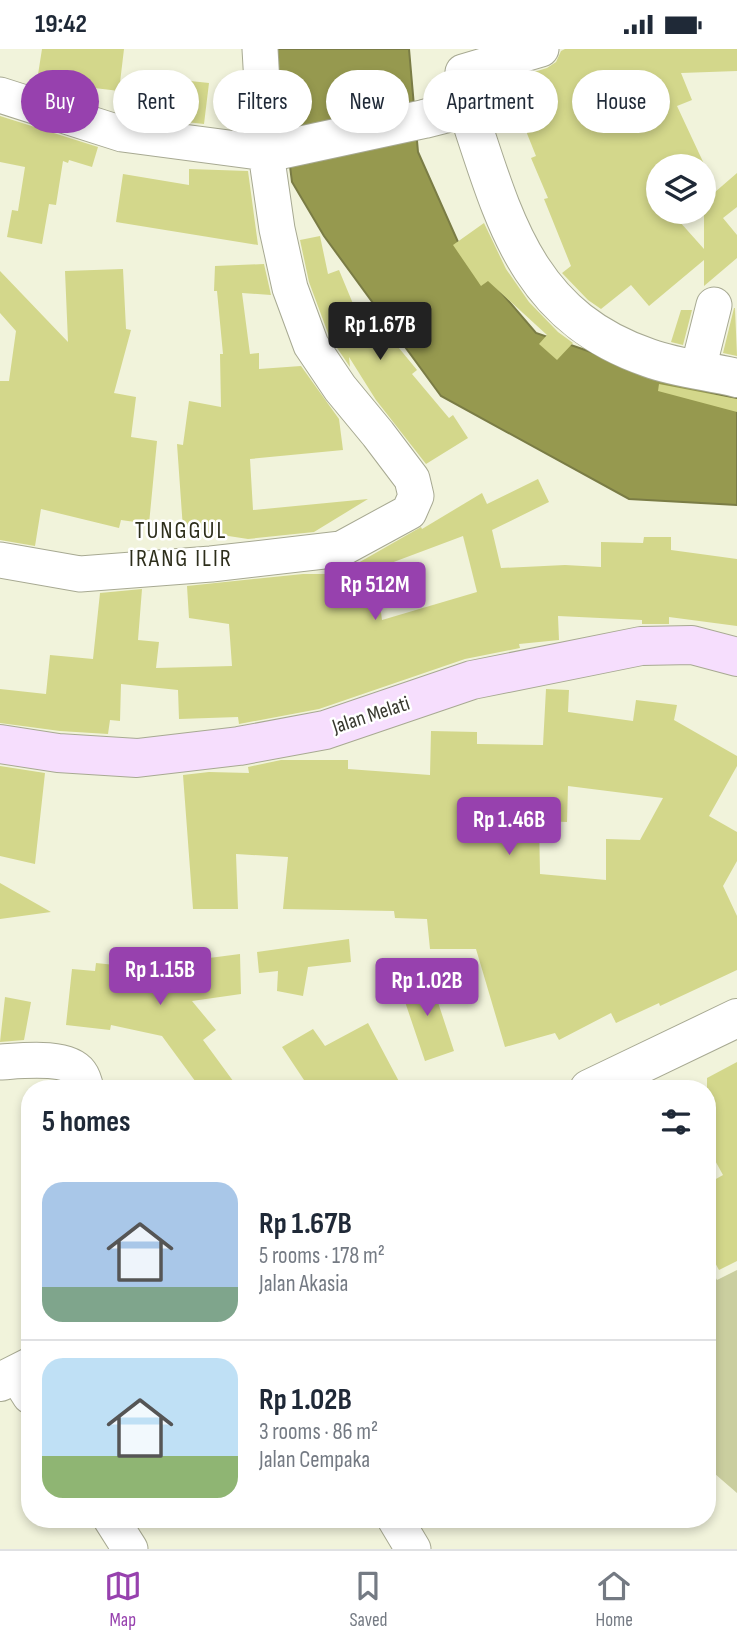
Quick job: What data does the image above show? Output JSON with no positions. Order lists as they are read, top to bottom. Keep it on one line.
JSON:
{"streets":{"main road":["Jalan Melati"]},"districts":["TUNGGUL IRANG ILIR"],"page":{"status":"19:42","chip":["Buy","Rent","Filters","New","Apartment","House"],"price":["Rp 1.67B","Rp 512M","Rp 1.46B","Rp 1.15B","Rp 1.02B"],"heading":"5 homes","list":[{"name":"Rp 1.67B","note":"5 rooms · 178 m² · Jalan Akasia"},{"name":"Rp 1.02B","note":"3 rooms · 86 m² · Jalan Cempaka"}],"tabs":["Map","Saved","Home"]}}
